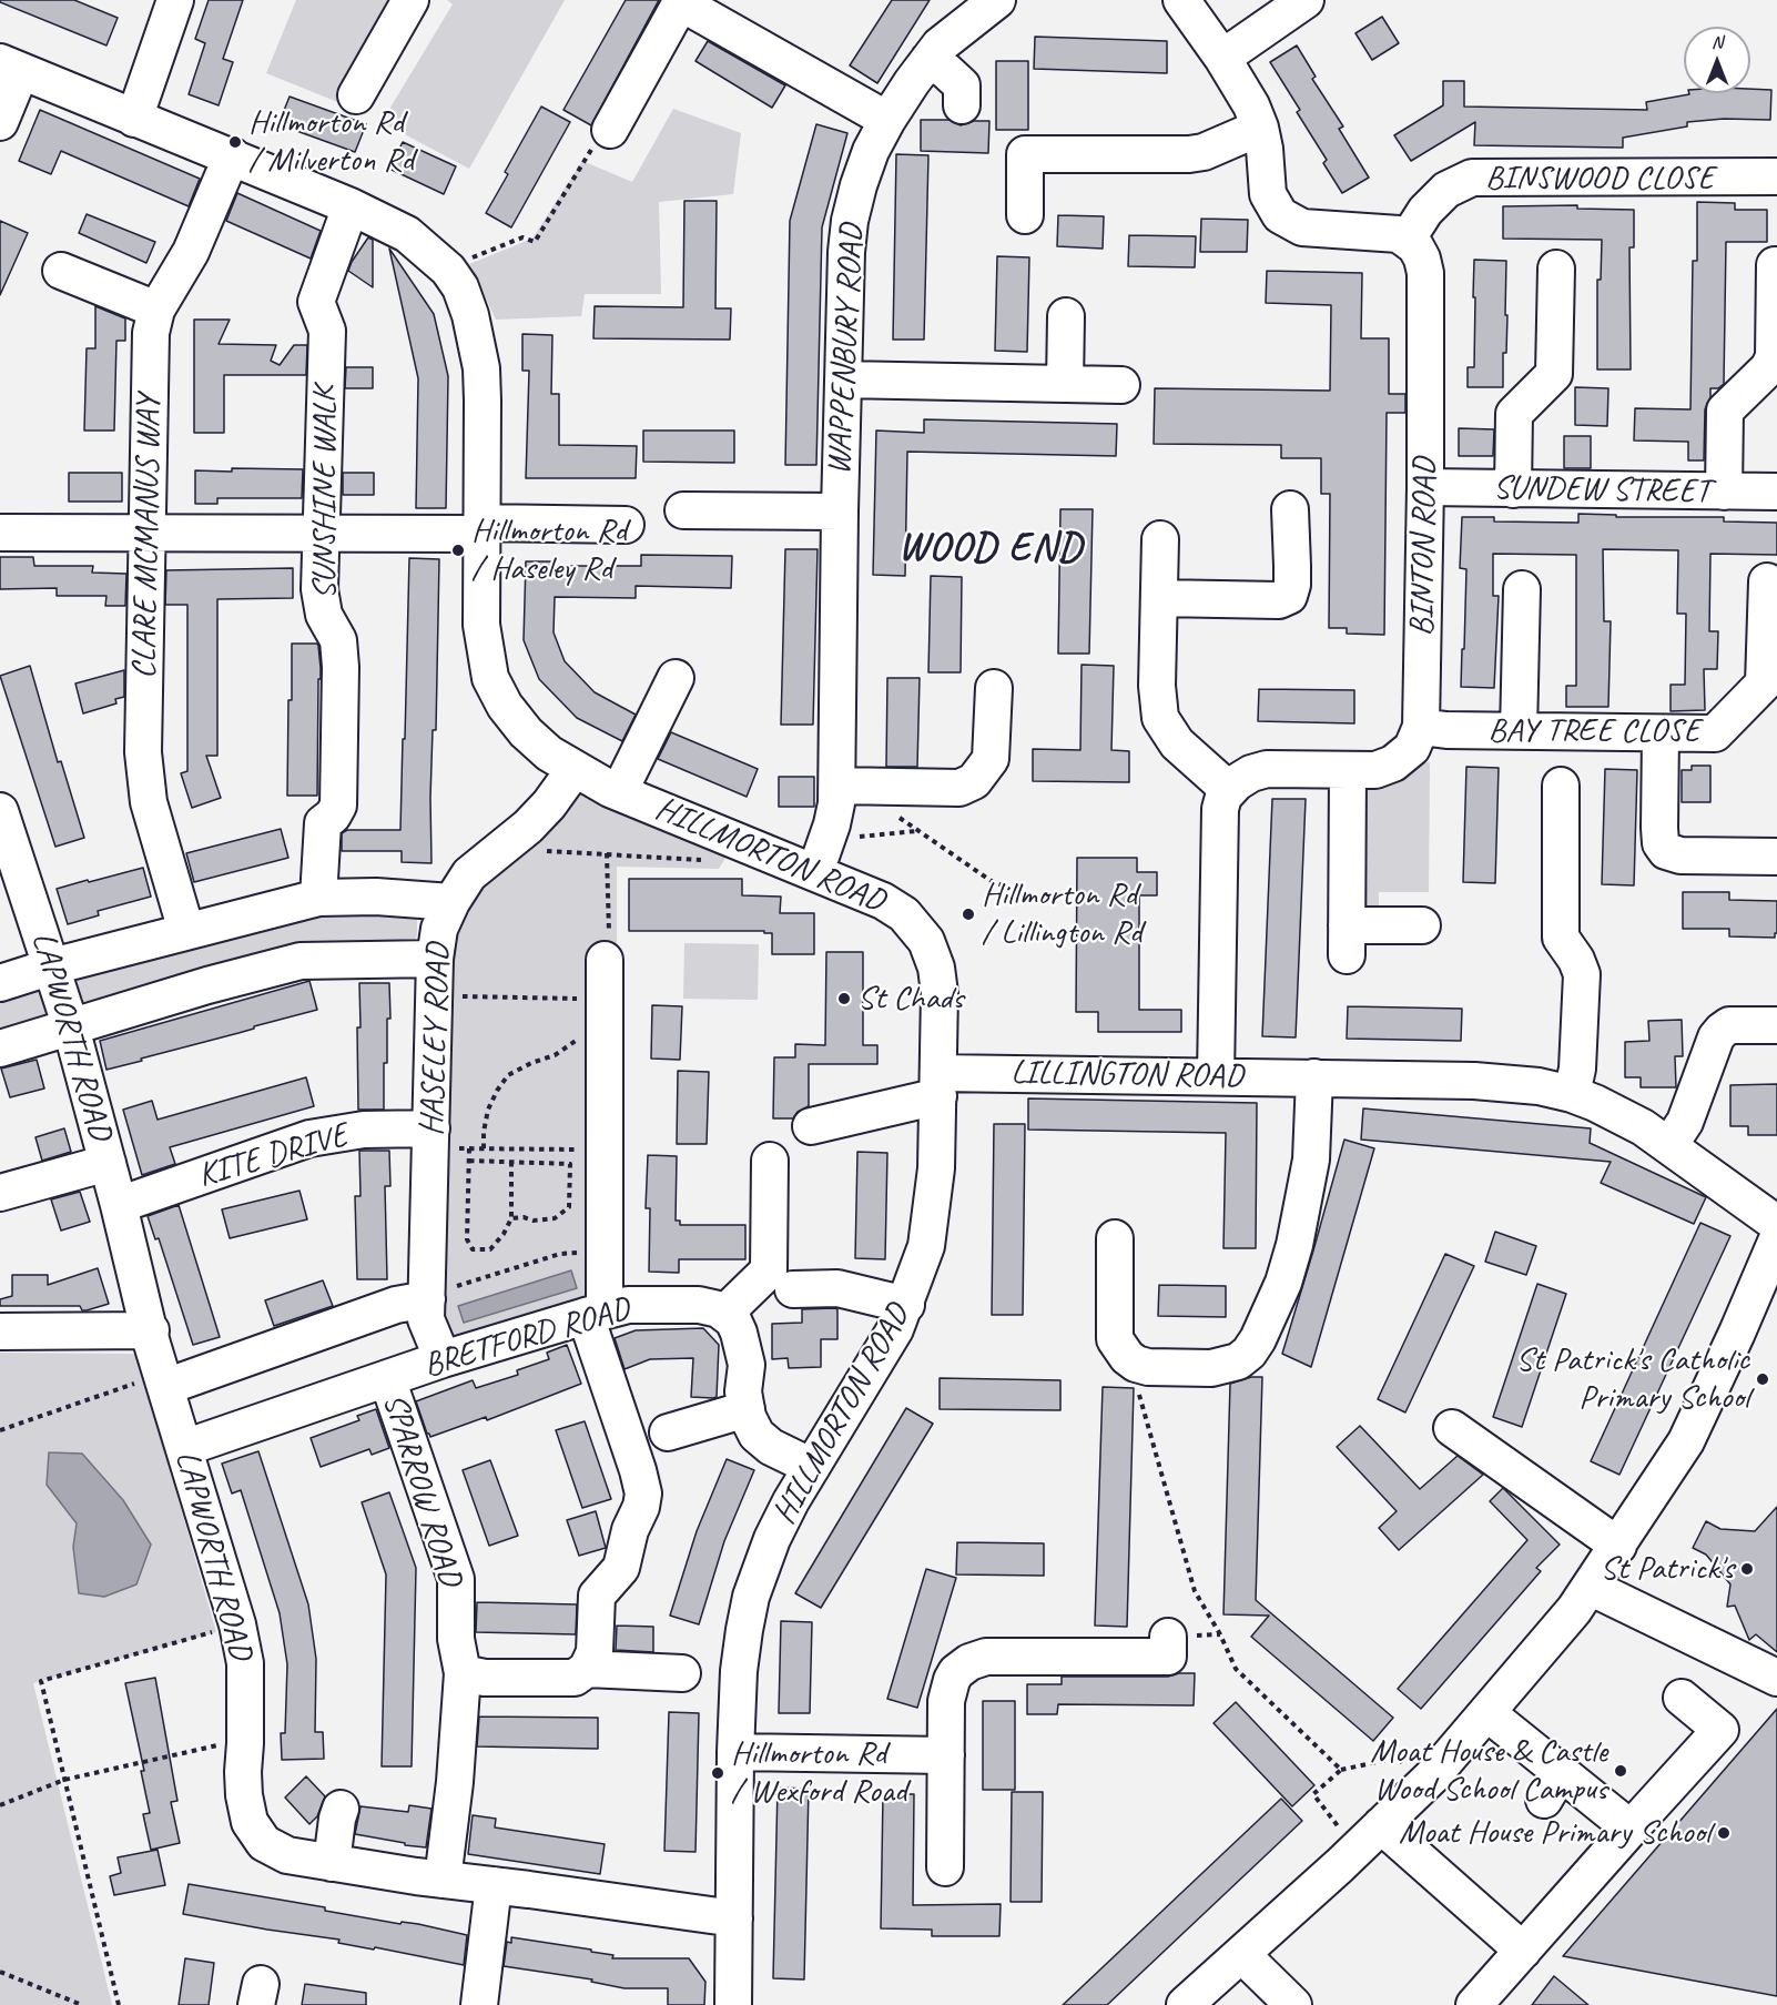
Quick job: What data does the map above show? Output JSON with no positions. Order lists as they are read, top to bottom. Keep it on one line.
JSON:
{"streets":{"street":["BINSWOOD CLOSE","WAPPENBURY ROAD","SUNDEW STREET","SUNSHINE WALK","CLARE MCMANUS WAY","BINTON ROAD","BAY TREE CLOSE","HILLMORTON ROAD","LAPWORTH ROAD","HASELEY ROAD","LILLINGTON ROAD","KITE DRIVE","BRETFORD ROAD","SPARROW ROAD"]},"crossings":[["BINSWOOD CLOSE","BINTON ROAD"],["WAPPENBURY ROAD","HILLMORTON ROAD"],["SUNDEW STREET","BINTON ROAD"],["SUNSHINE WALK","HILLMORTON ROAD"],["CLARE MCMANUS WAY","HILLMORTON ROAD"],["BINTON ROAD","BAY TREE CLOSE"],["HILLMORTON ROAD","LAPWORTH ROAD"],["HILLMORTON ROAD","HASELEY ROAD"],["HILLMORTON ROAD","LILLINGTON ROAD"],["LAPWORTH ROAD","KITE DRIVE"],["LAPWORTH ROAD","BRETFORD ROAD"],["LAPWORTH ROAD","SPARROW ROAD"],["HASELEY ROAD","KITE DRIVE"],["HASELEY ROAD","BRETFORD ROAD"],["BRETFORD ROAD","SPARROW ROAD"]],"districts":["WOOD END"],"places":["Hillmorton Rd / Milverton Rd","Hillmorton Rd / Haseley Rd","Hillmorton Rd / Lillington Rd","St Chads","St Patrick's Catholic Primary School","St Patrick's","Moat House & Castle Wood School Campus","Hillmorton Rd / Wexford Road","Moat House Primary School"],"north":"top"}
